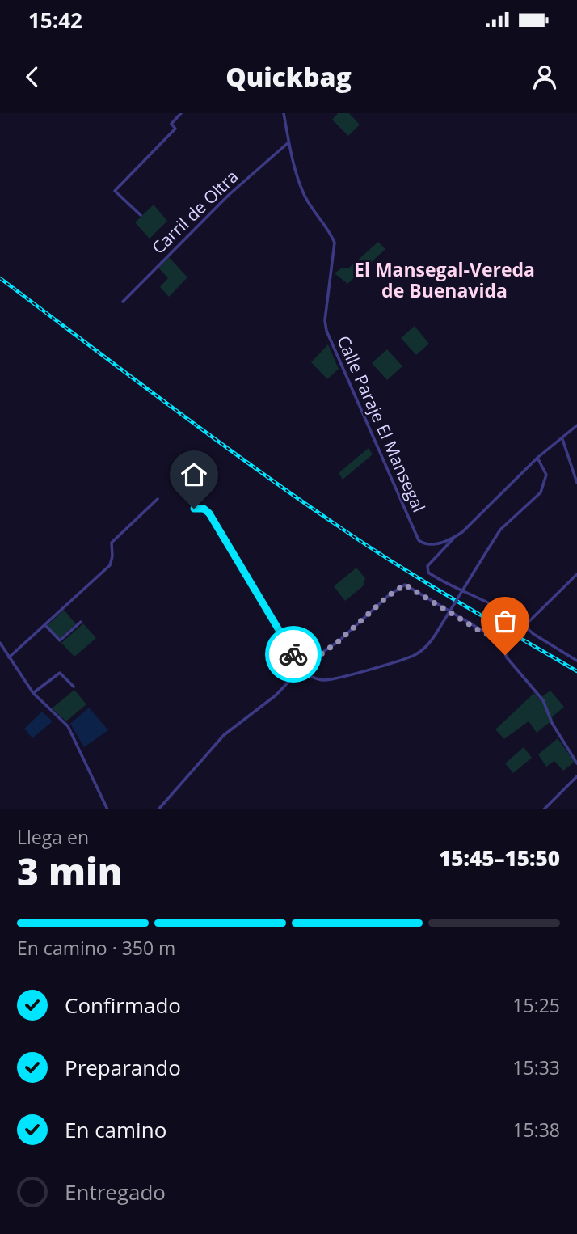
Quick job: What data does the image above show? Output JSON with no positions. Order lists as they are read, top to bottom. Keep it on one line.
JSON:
{"streets":{"street":["Carril de Oltra","Calle Paraje El Mansegal"]},"crossings":[["Carril de Oltra","Calle Paraje El Mansegal"]],"districts":["El Mansegal-Vereda de Buenavida"],"page":{"status":"15:42","header":"Quickbag","heading":["3 min","Llega en","15:45–15:50"],"bar":"En camino · 350 m","list":[["Confirmado","15:25"],["Preparando","15:33"],["En camino","15:38"],"Entregado"]}}
